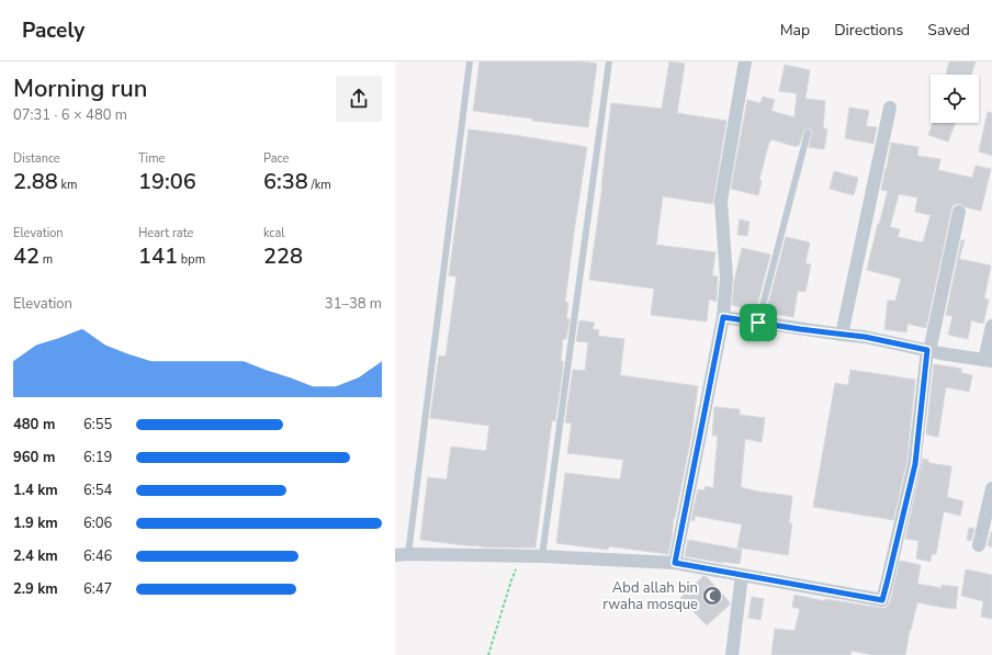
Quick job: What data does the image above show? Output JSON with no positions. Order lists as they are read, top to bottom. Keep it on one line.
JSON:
{"places":{"mosque":["Abd allah bin rwaha mosque"]},"page":{"header":"Pacely","nav":["Map","Directions","Saved"],"heading":["Morning run","07:31 · 6 × 480 m"],"stats":[["Distance","2.88 km"],["Time","19:06"],["Pace","6:38 /km"],["Elevation","42 m"],["Heart rate","141 bpm"],["kcal","228"]],"chart":["Elevation","31–38 m"],"list":[{"name":"480 m","note":"6:55"},{"name":"960 m","note":"6:19"},{"name":"1.4 km","note":"6:54"},{"name":"1.9 km","note":"6:06"},{"name":"2.4 km","note":"6:46"},{"name":"2.9 km","note":"6:47"}]}}
